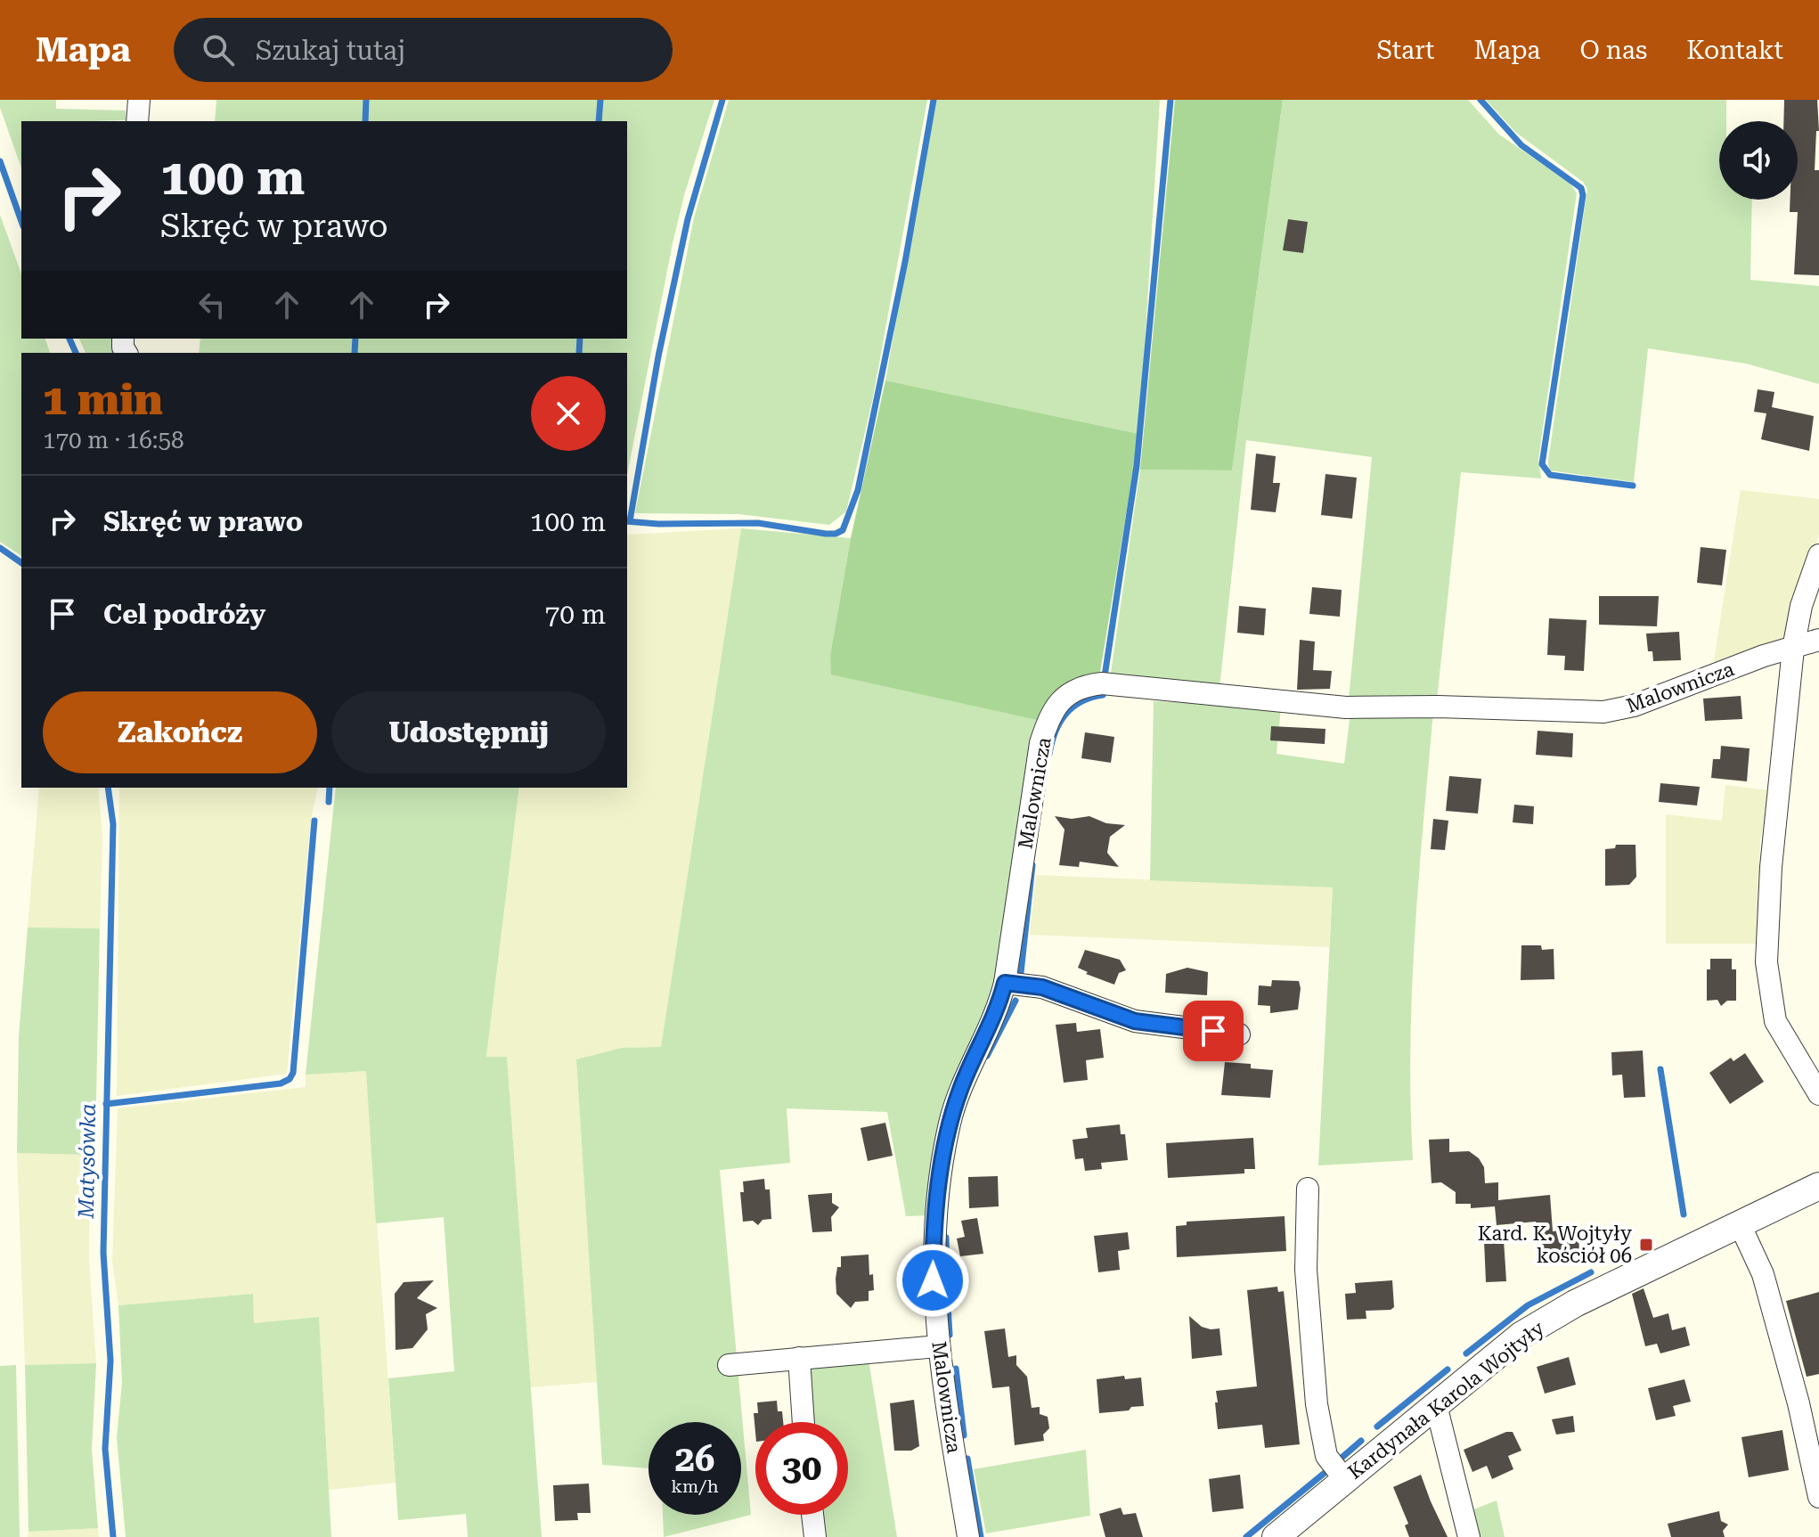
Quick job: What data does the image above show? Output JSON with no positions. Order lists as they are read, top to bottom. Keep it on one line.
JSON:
{"streets":{"street":["Malownicza","Kardynała Karola Wojtyły"]},"water":["Matysówka"],"places":{"transit":["Kard. K. Wojtyły kościół 06"]},"page":{"header":"Mapa","search":"Szukaj tutaj","nav":["Start","Mapa","O nas","Kontakt"],"turn":["100 m","Skręć w prawo"],"heading":["1 min","170 m · 16:58"],"list":[{"name":"Skręć w prawo","value":"100 m"},{"name":"Cel podróży","value":"70 m"}],"buttons":["Zakończ","Udostępnij"],"speed":"26 km/h","limit":"30"}}
